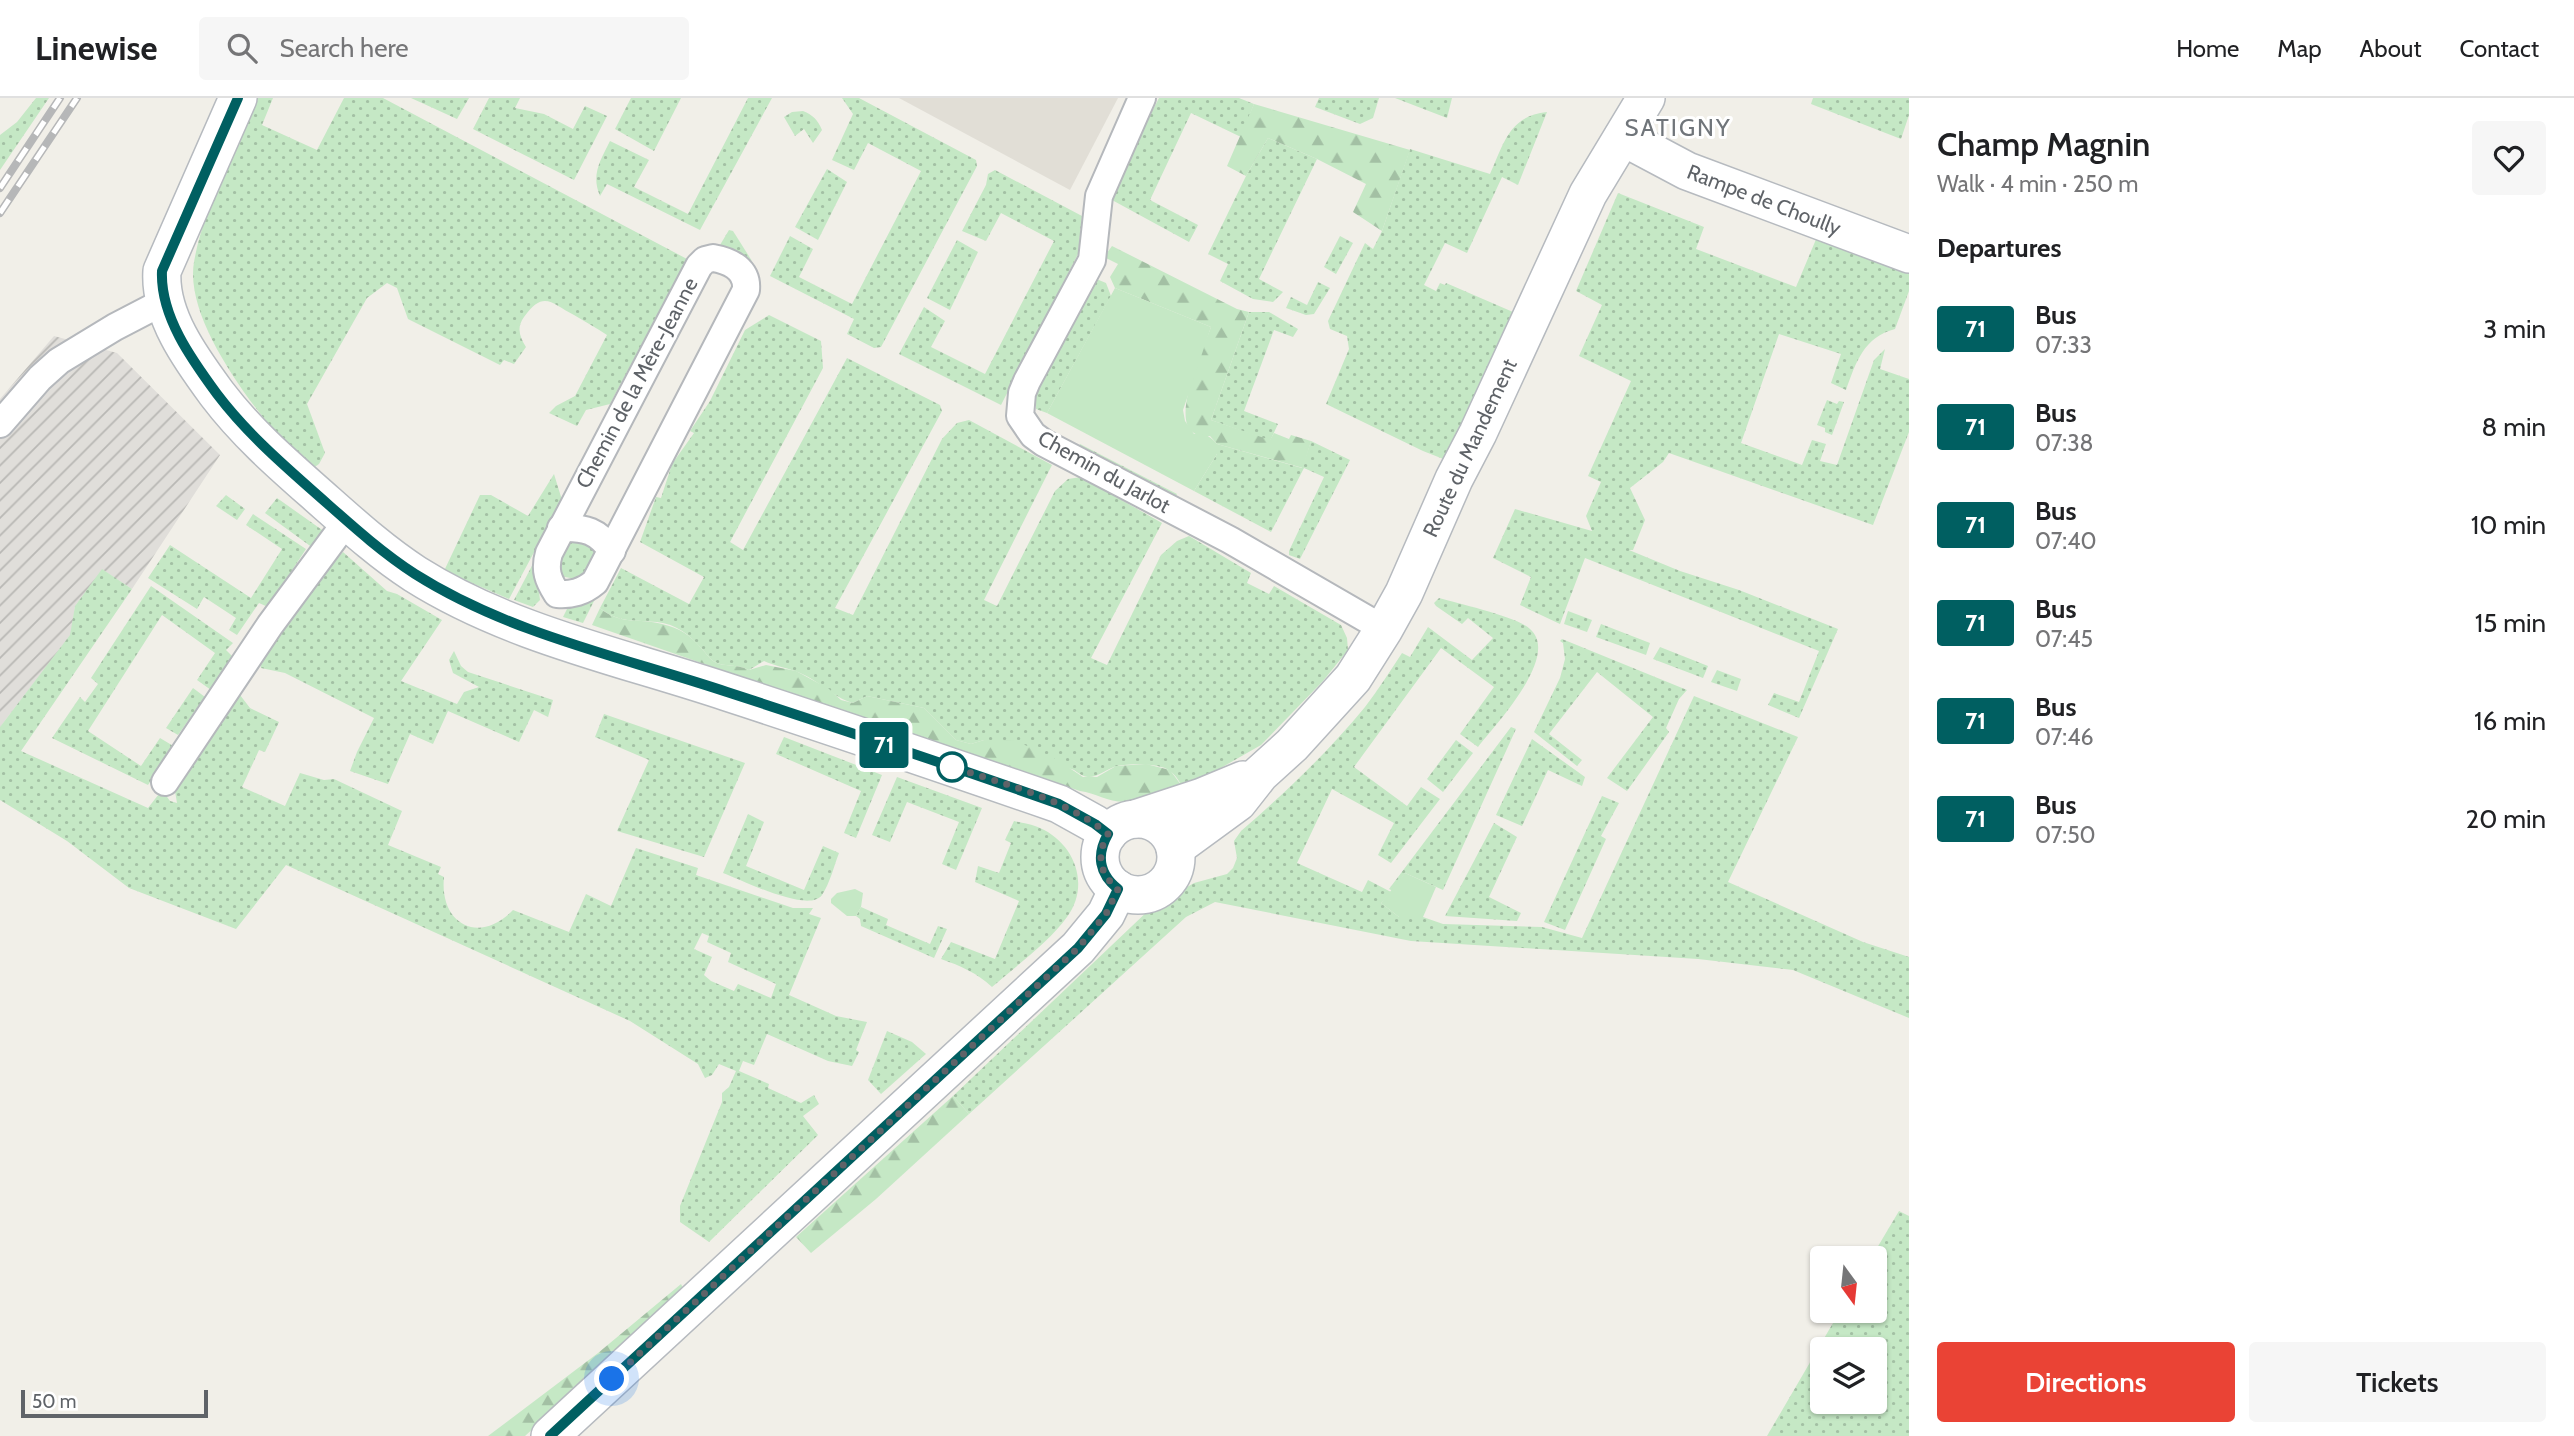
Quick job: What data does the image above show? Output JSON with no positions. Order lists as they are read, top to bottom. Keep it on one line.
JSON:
{"streets":{"street":["Rampe de Choully","Chemin de la Mère-Jeanne","Route du Mandement","Chemin du Jarlot"]},"crossings":[["Rampe de Choully","Route du Mandement"],["Route du Mandement","Chemin du Jarlot"]],"districts":["SATIGNY"],"lines":["bus line 71"],"scale_bar":"50 m","north":"bottom","page":{"header":"Linewise","search":"Search here","nav":["Home","Map","About","Contact"],"on_map":"71","heading":[["Champ Magnin","Walk · 4 min · 250 m"],"Departures"],"list":[{"mark":"71","name":"Bus","note":"07:33","value":"3 min"},{"mark":"71","name":"Bus","note":"07:38","value":"8 min"},{"mark":"71","name":"Bus","note":"07:40","value":"10 min"},{"mark":"71","name":"Bus","note":"07:45","value":"15 min"},{"mark":"71","name":"Bus","note":"07:46","value":"16 min"},{"mark":"71","name":"Bus","note":"07:50","value":"20 min"}],"buttons":["Directions","Tickets"],"scale":"50 m"}}
